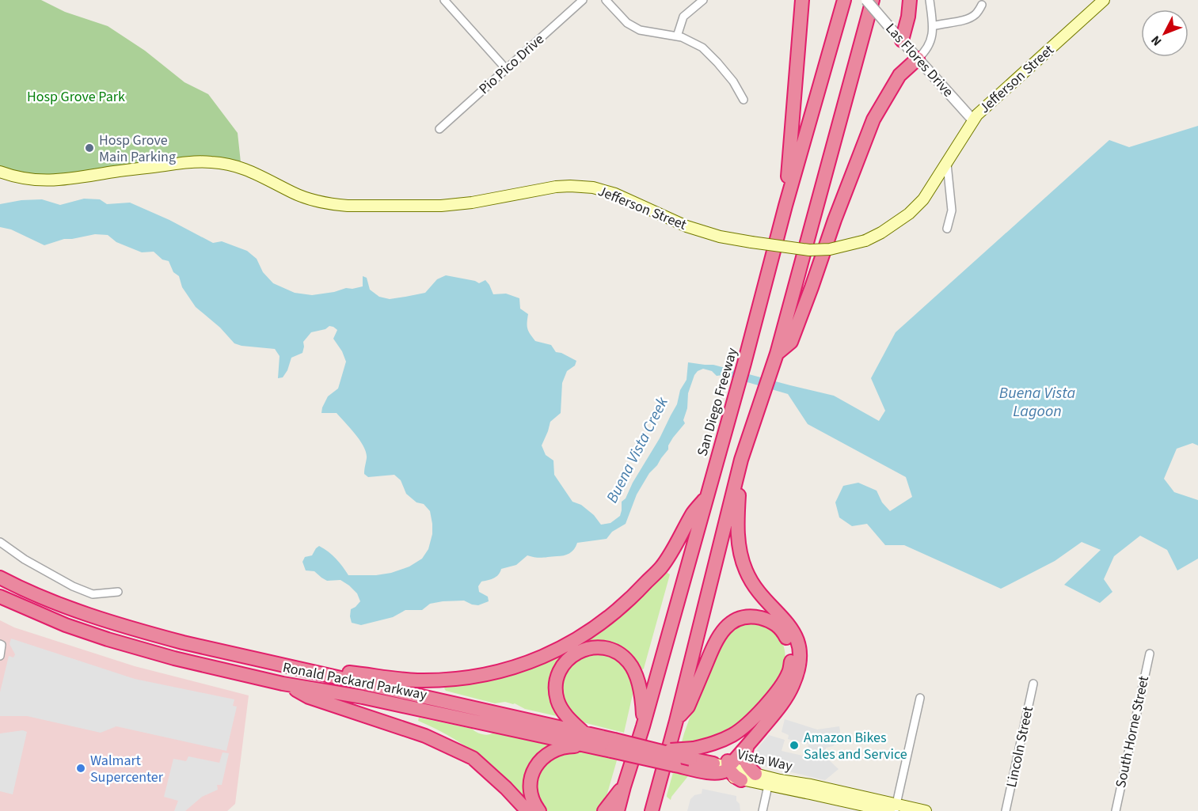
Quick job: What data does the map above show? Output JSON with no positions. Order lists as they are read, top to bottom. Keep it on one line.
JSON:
{"streets":{"highway":["San Diego Freeway","Ronald Packard Parkway","Vista Way"],"main road":["Jefferson Street"],"street":["Las Flores Drive","Pio Pico Drive","South Horne Street","Lincoln Street"]},"crossings":[["Las Flores Drive","Jefferson Street"],["Ronald Packard Parkway","Vista Way"]],"water":["Buena Vista Lagoon","Buena Vista Creek"],"parks":["Hosp Grove Park"],"places":["Hosp Grove Main Parking","Amazon Bikes Sales and Service","Walmart Supercenter"],"north":"bottom left"}
